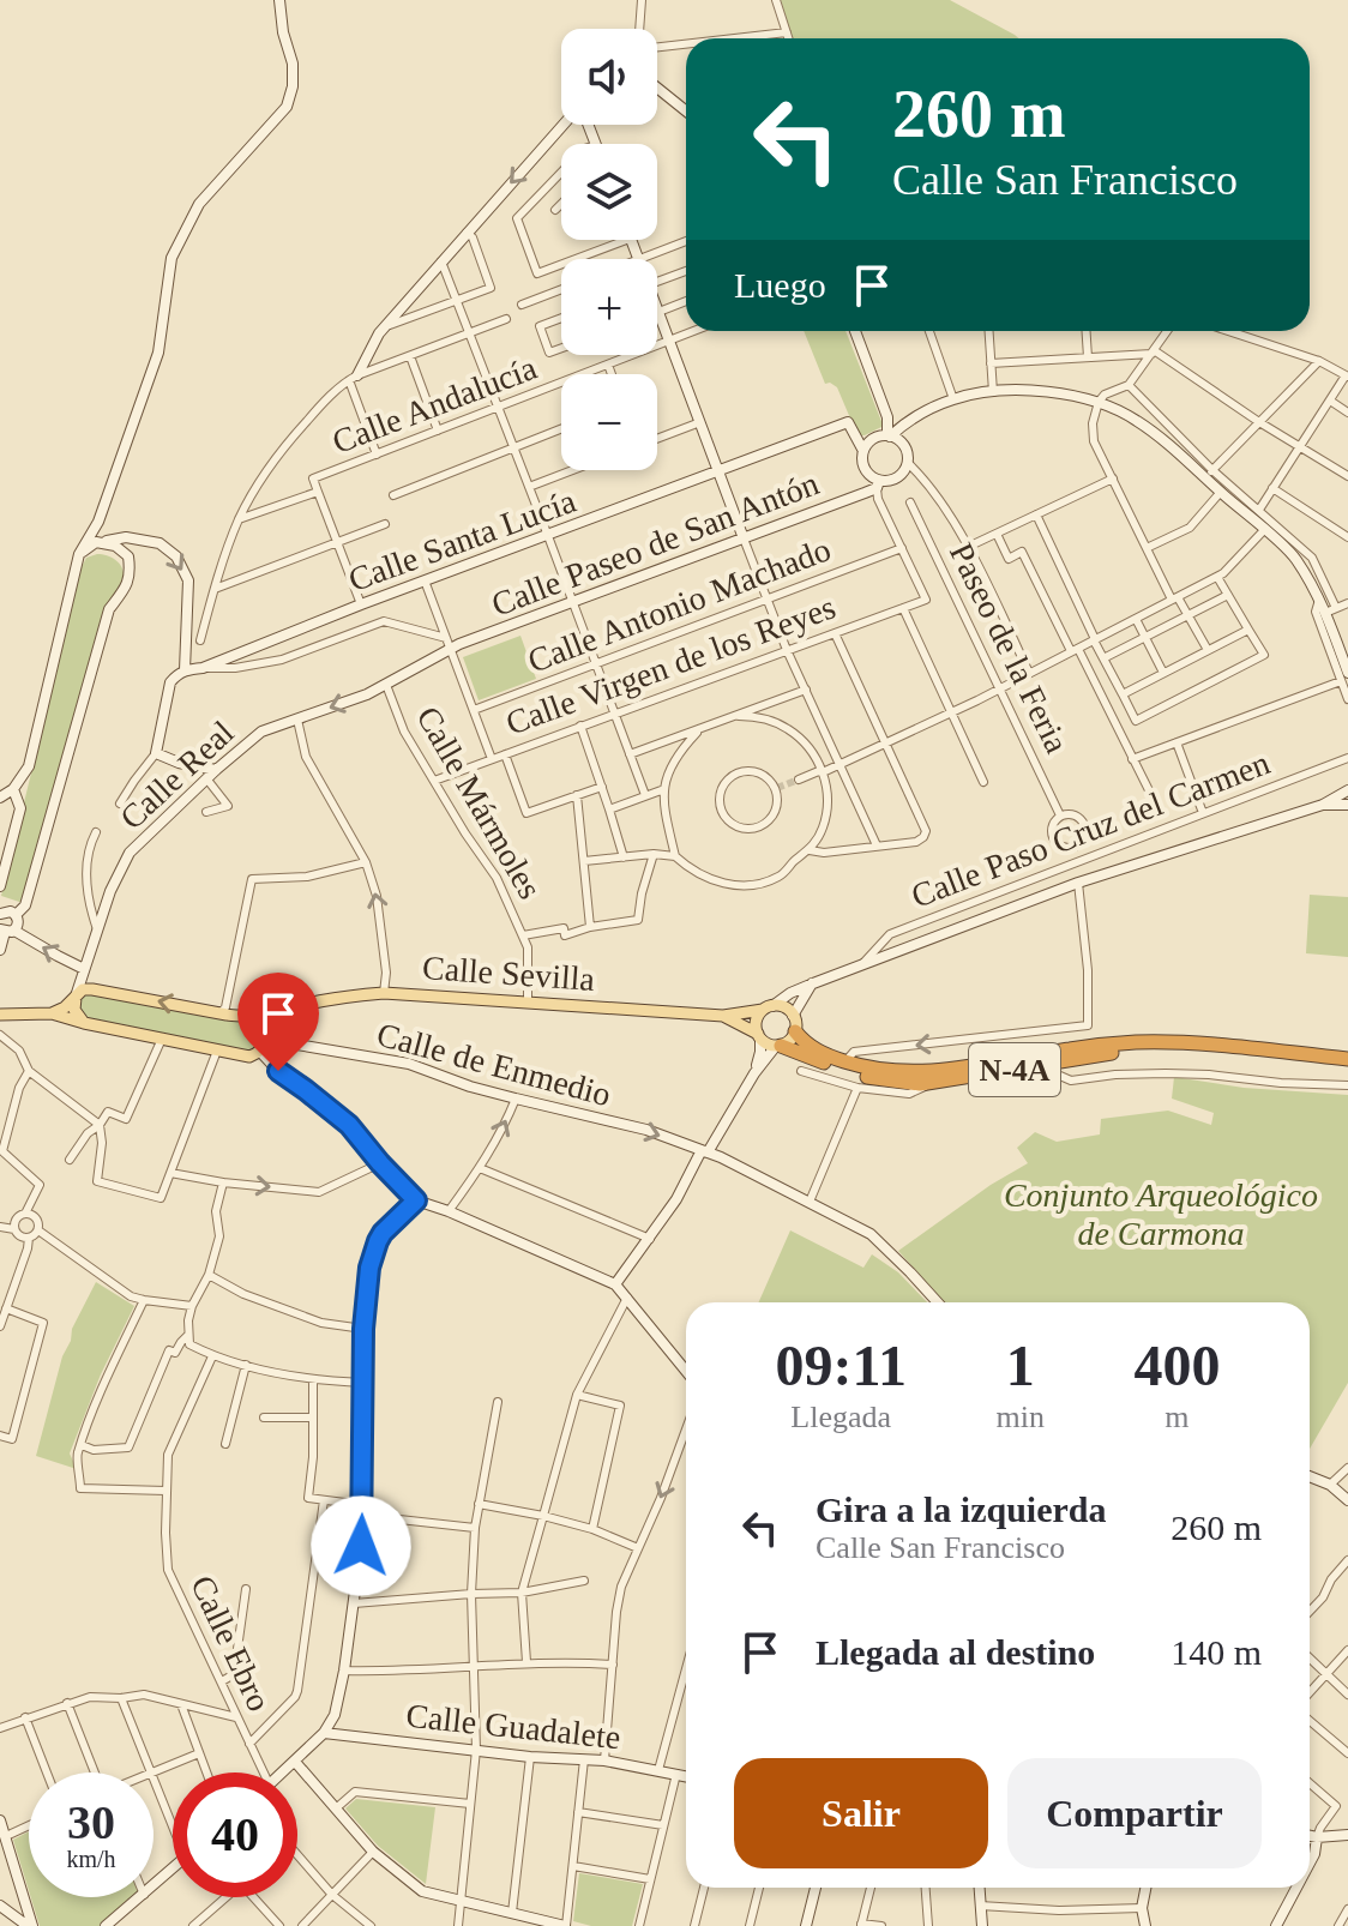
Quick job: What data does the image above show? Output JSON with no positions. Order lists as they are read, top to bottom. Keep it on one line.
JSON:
{"streets":{"highway":["N-4A"],"main road":["Calle Sevilla"],"street":["Calle Andalucía","Calle Santa Lucía","Calle Paseo de San Antón","Calle Antonio Machado","Paseo de la Feria","Calle Virgen de los Reyes","Calle Real","Calle Mármoles","Calle Paso Cruz del Carmen","Calle de Enmedio","Calle Ebro","Calle Guadalete"]},"crossings":[["Calle Santa Lucía","Calle Paseo de San Antón"],["Calle Santa Lucía","Paseo de la Feria"],["Calle Paseo de San Antón","Paseo de la Feria"],["Calle Paseo de San Antón","Calle Real"],["Calle Antonio Machado","Paseo de la Feria"],["Paseo de la Feria","Calle Virgen de los Reyes"],["Calle Virgen de los Reyes","Calle Mármoles"],["Calle Real","Calle Mármoles"],["Calle Mármoles","Calle Sevilla"],["Calle Sevilla","Calle de Enmedio"]],"parks":["Conjunto Arqueológico de Carmona"],"page":{"map_buttons":["+","−"],"turn":["260 m","Calle San Francisco"],"then":"Luego","eta":["09:11","Llegada","1","min","400","m"],"list":[{"name":"Gira a la izquierda","note":"Calle San Francisco","value":"260 m"},{"name":"Llegada al destino","value":"140 m"}],"buttons":["Salir","Compartir"],"speed":"30 km/h","limit":"40"}}
